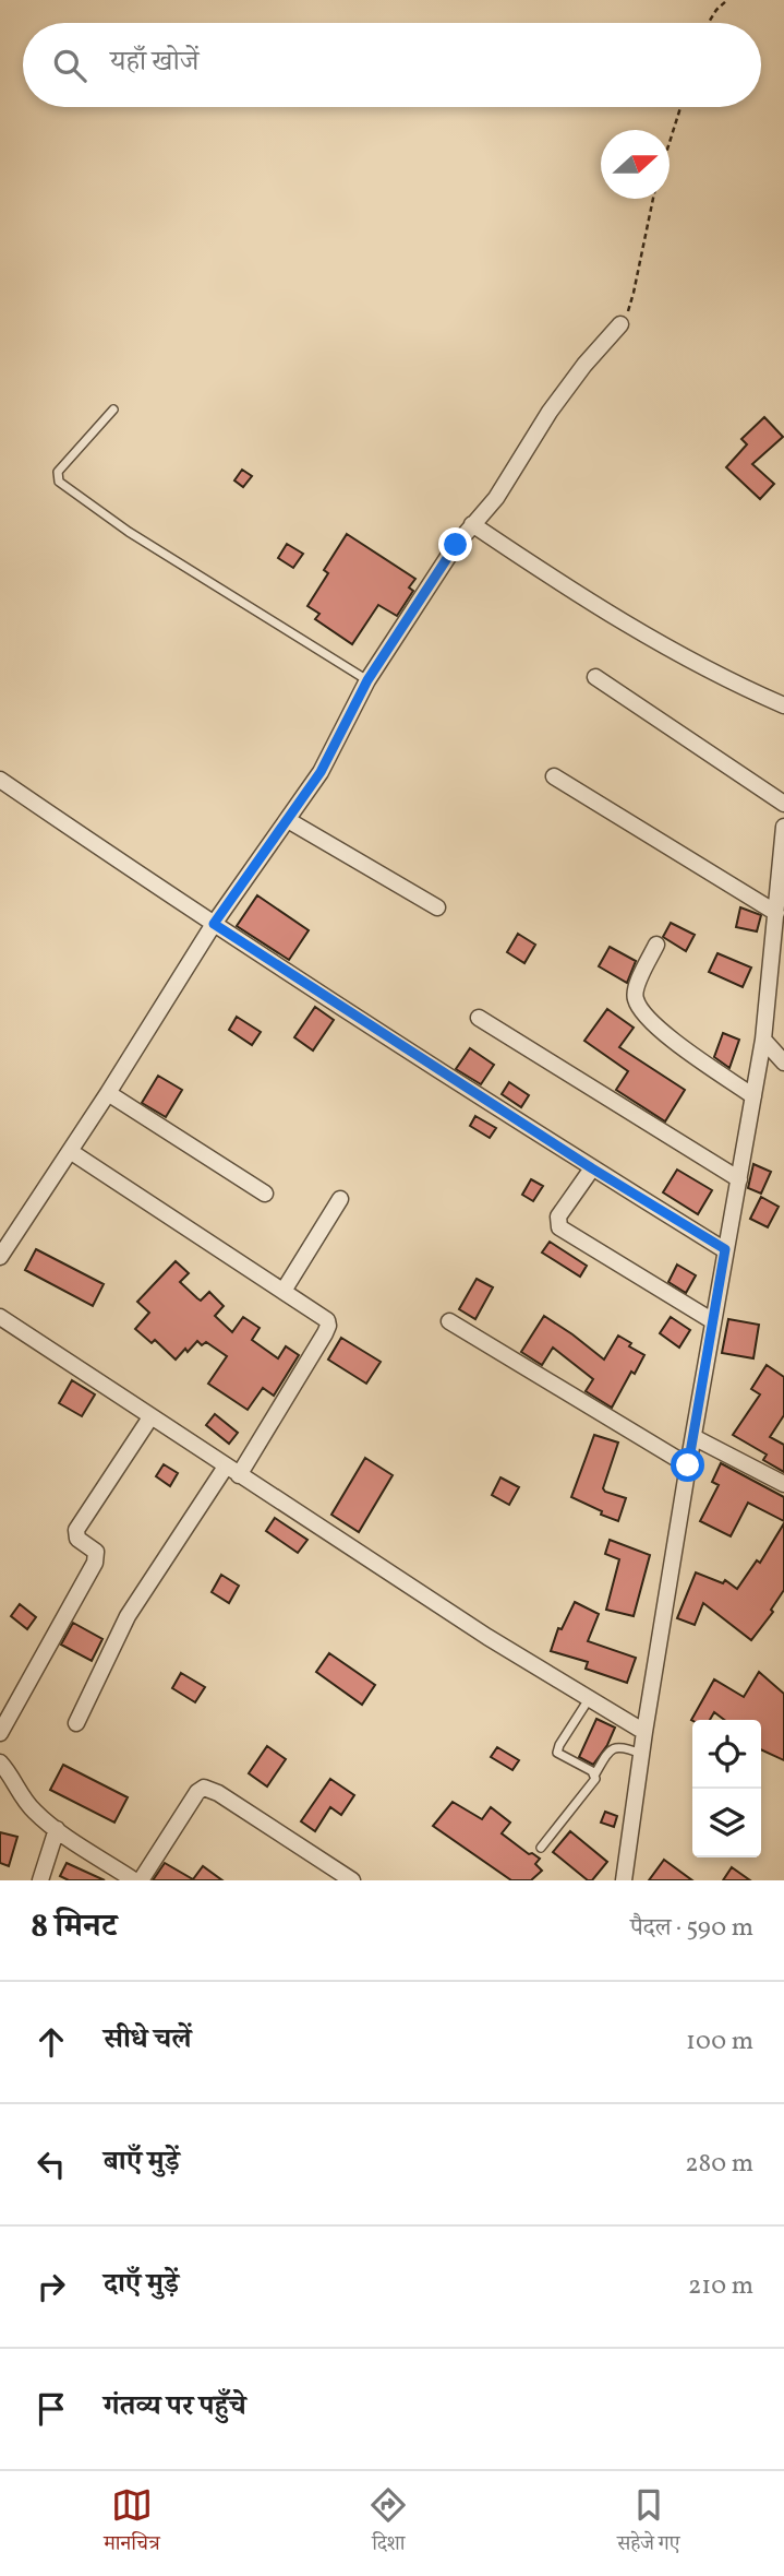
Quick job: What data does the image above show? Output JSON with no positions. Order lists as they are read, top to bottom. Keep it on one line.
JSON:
{"north":"right","page":{"search":"यहाँ खोजें","heading":["8 मिनट","पैदल · 590 m"],"list":[["सीधे चलें","100 m"],["बाएँ मुड़ें","280 m"],["दाएँ मुड़ें","210 m"],"गंतव्य पर पहुँचे"],"nav":["मानचित्र","दिशा","सहेजे गए"]}}
